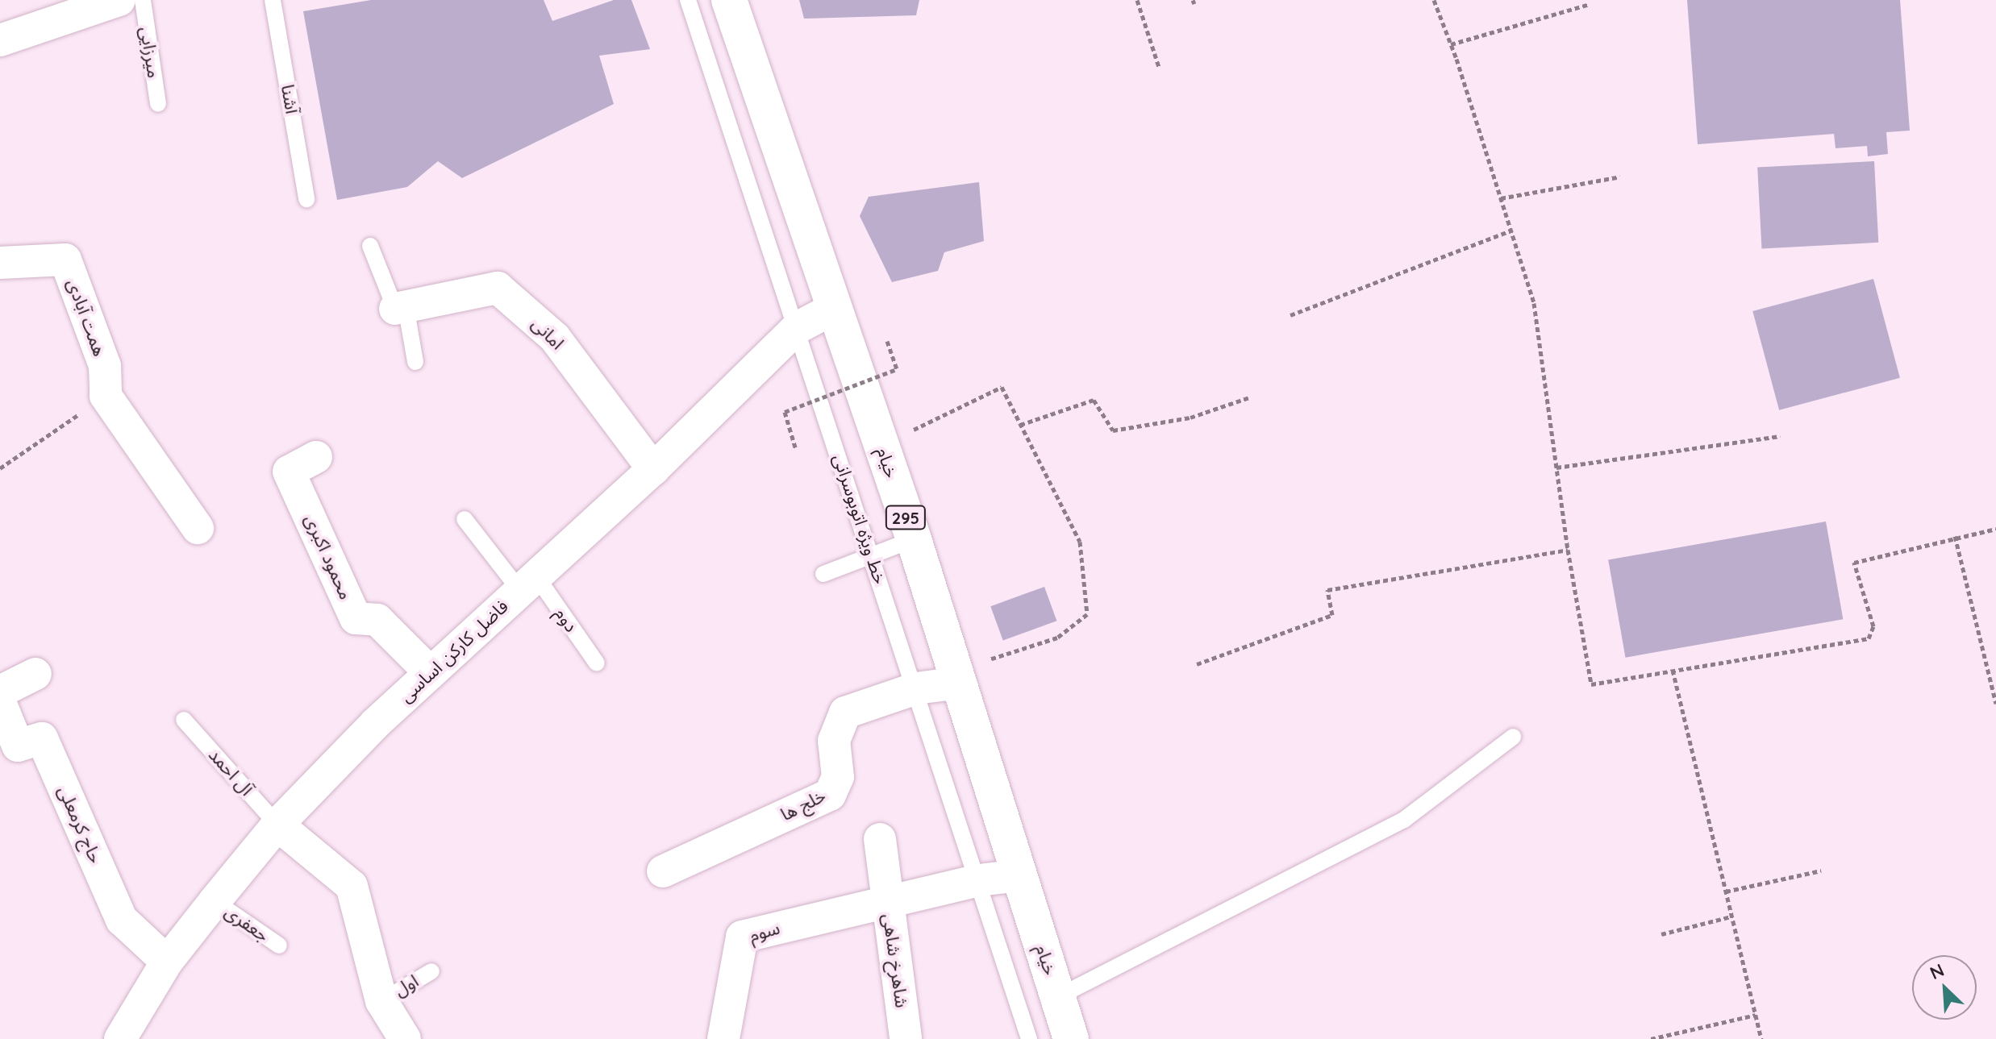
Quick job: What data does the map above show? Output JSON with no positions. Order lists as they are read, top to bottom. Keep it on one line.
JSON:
{"streets":{"main road":["خیام","295"],"street":["همت آبادی","امانی","محمود اکبری","فاضل کارکن اساسی","خلج ها","حاج کرمعلی","سوم","شاهرخ شاهی"],"lane":["میرزایی","آشنا","خط ویژه اتوبوسرانی","دوم","آل احمد","جعفری","اول"]},"crossings":[["امانی","فاضل کارکن اساسی"],["خیام","فاضل کارکن اساسی"],["خیام","خلج ها"],["خیام","شاهرخ شاهی"],["خط ویژه اتوبوسرانی","فاضل کارکن اساسی"],["خط ویژه اتوبوسرانی","خلج ها"],["خط ویژه اتوبوسرانی","شاهرخ شاهی"],["محمود اکبری","فاضل کارکن اساسی"],["دوم","فاضل کارکن اساسی"],["فاضل کارکن اساسی","آل احمد"],["فاضل کارکن اساسی","حاج کرمعلی"],["فاضل کارکن اساسی","جعفری"],["سوم","شاهرخ شاهی"]],"north":"top left"}
